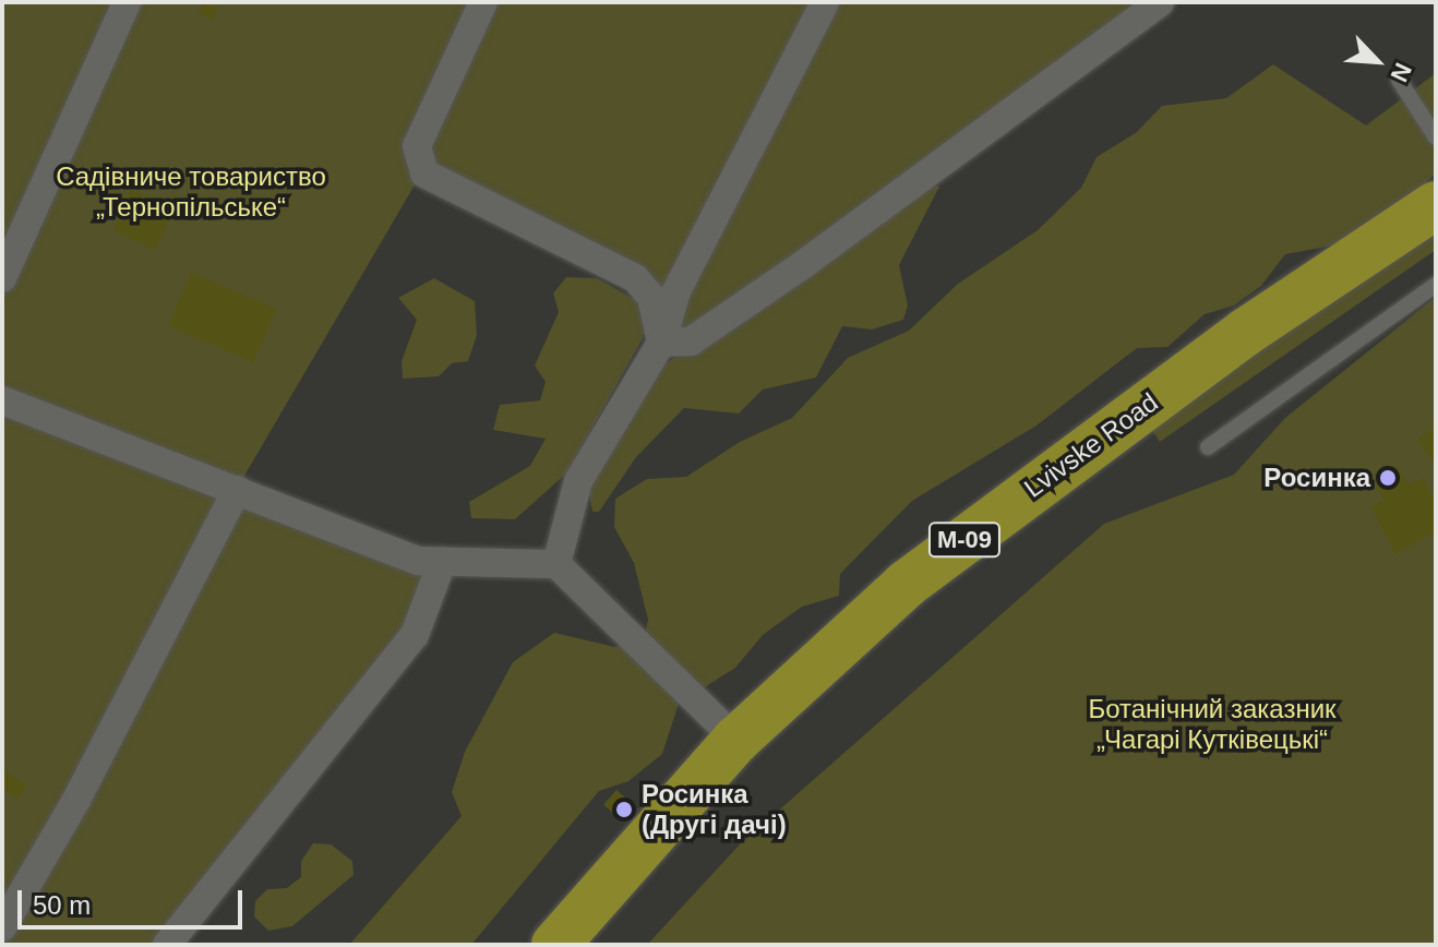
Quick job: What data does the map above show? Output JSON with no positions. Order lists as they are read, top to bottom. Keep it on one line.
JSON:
{"streets":{"highway":["Lvivske Road","М-09"]},"parks":["Садівниче товариство „Тернопільське“","Ботанічний заказник „Чагарі Кутківецькі“"],"places":["Росинка","Росинка (Другі дачі)"],"scale_bar":"50 m","north":"bottom right"}
